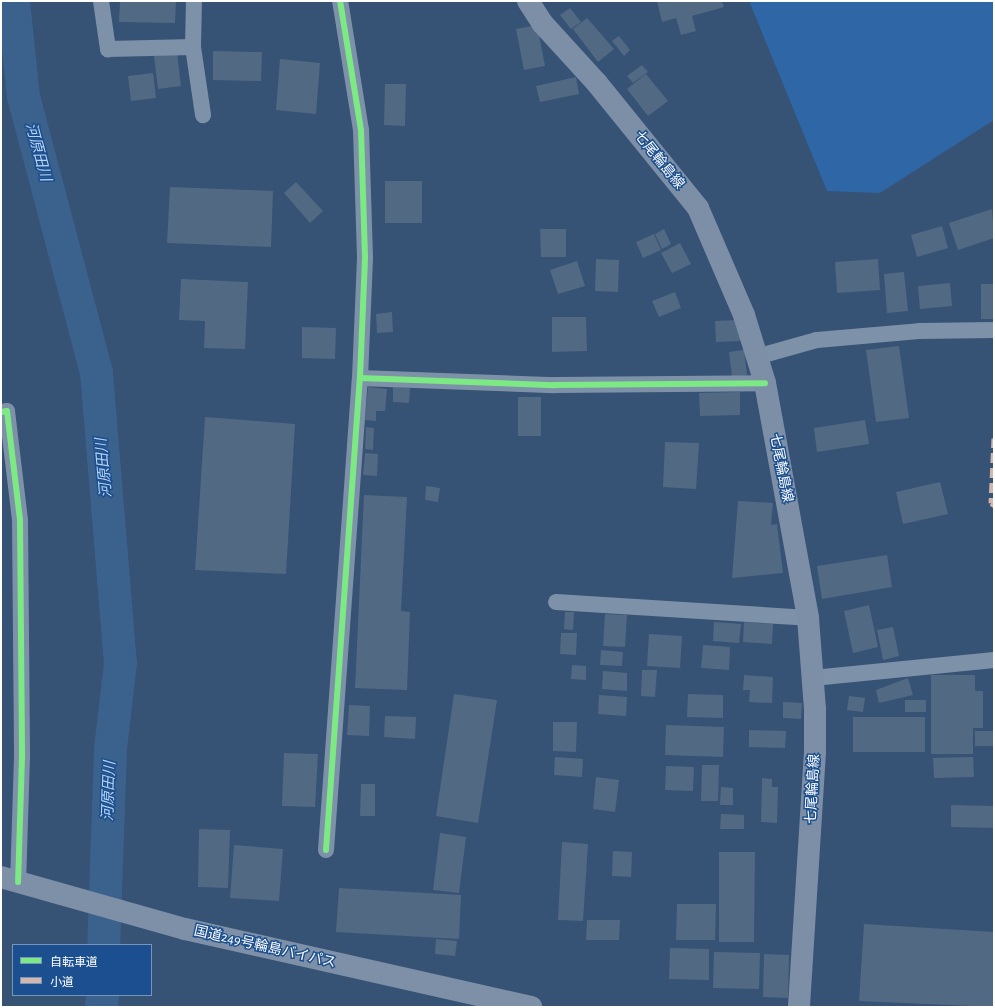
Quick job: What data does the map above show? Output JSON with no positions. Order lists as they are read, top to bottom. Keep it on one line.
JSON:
{"streets":{"highway":["国道249号輪島バイパス"],"main road":["七尾輪島線"]},"water":["河原田川"],"legend":["自転車道","小道"]}
